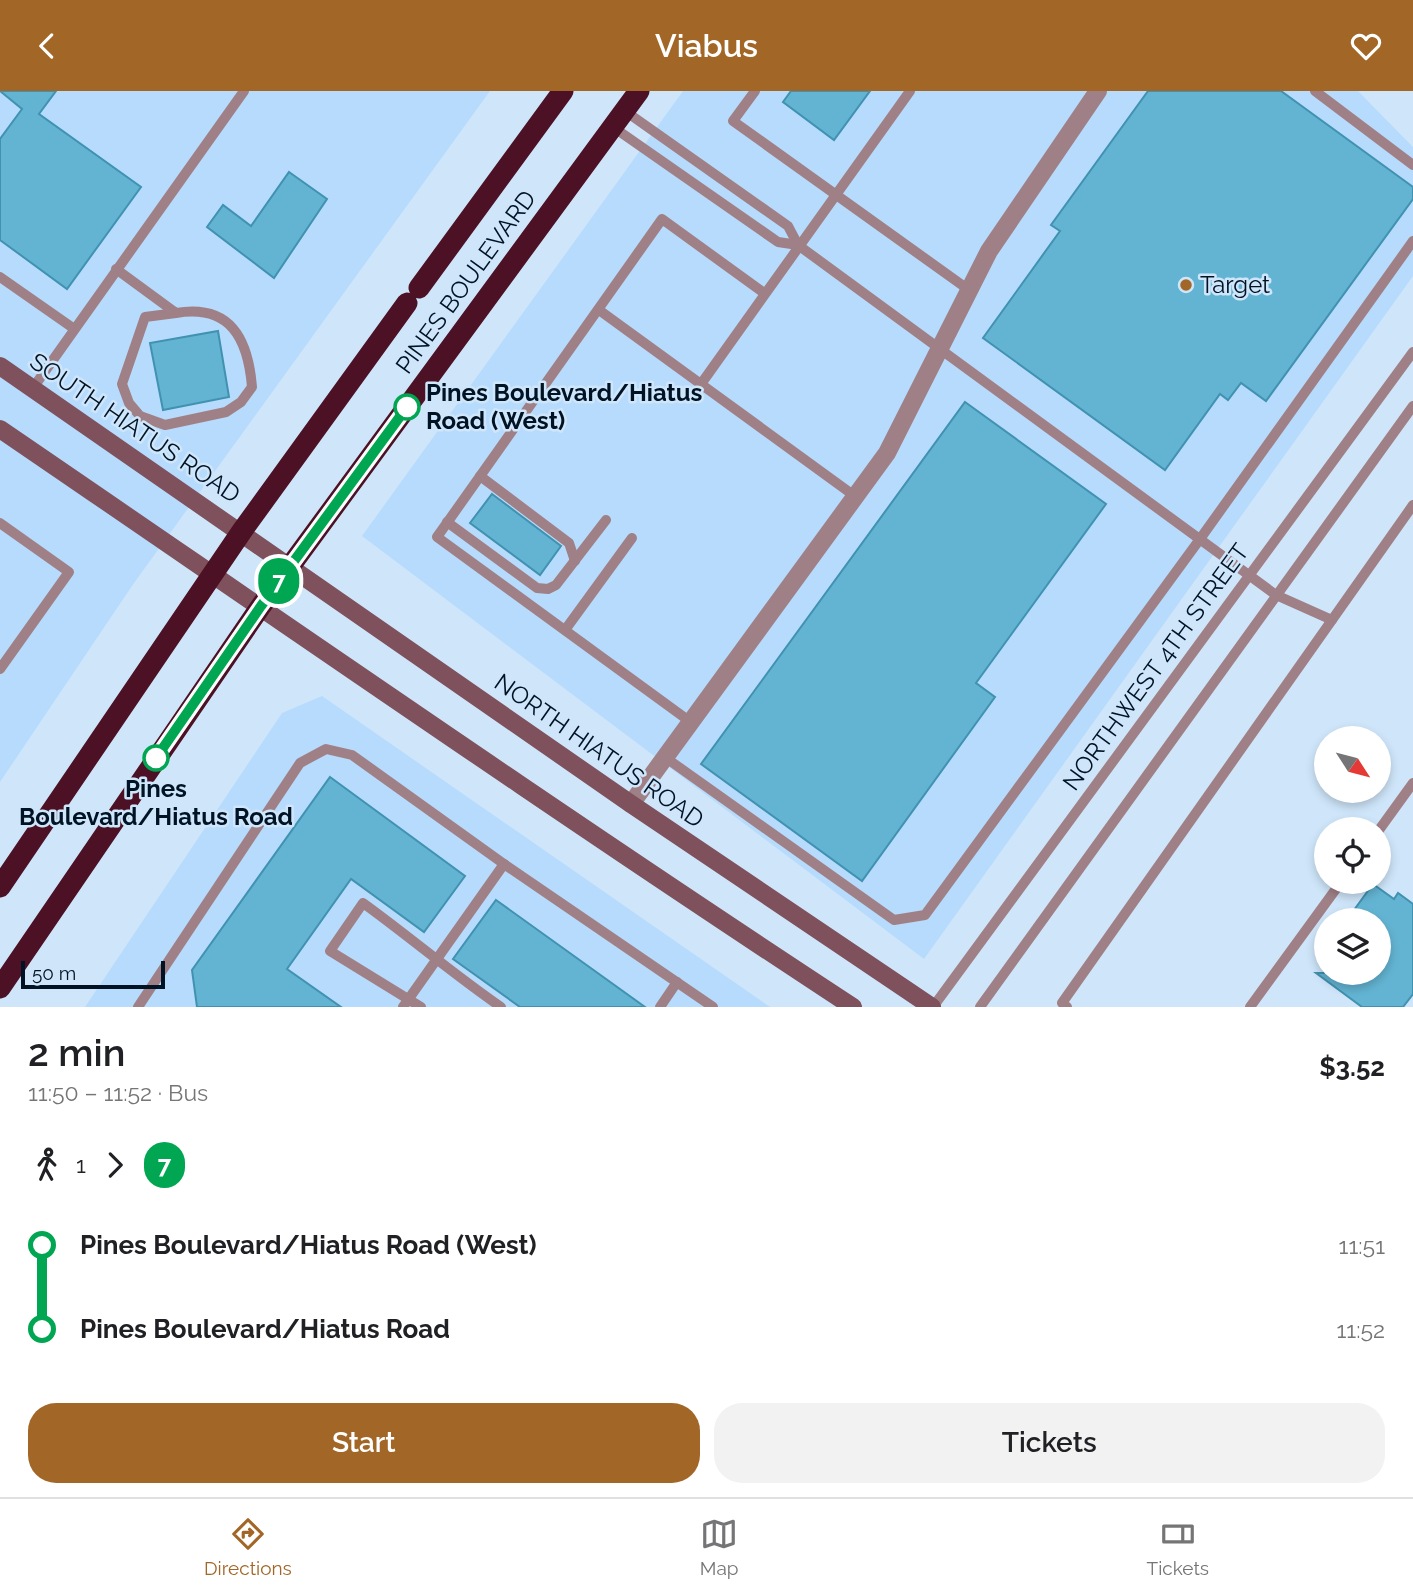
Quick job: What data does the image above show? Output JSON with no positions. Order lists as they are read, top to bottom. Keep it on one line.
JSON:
{"streets":{"highway":["PINES BOULEVARD"],"main road":["SOUTH HIATUS ROAD","NORTH HIATUS ROAD"],"lane":["NORTHWEST 4TH STREET"]},"crossings":[["PINES BOULEVARD","SOUTH HIATUS ROAD"],["PINES BOULEVARD","NORTH HIATUS ROAD"],["SOUTH HIATUS ROAD","NORTH HIATUS ROAD"],["NORTHWEST 4TH STREET","NORTH HIATUS ROAD"]],"places":["Target","Pines Boulevard/Hiatus Road (West)","Pines Boulevard/Hiatus Road"],"lines":["bus line 7"],"scale_bar":"50 m","north":"bottom right","page":{"header":"Viabus","on_map":"7","scale":"50 m","heading":["2 min","11:50 – 11:52 · Bus","$3.52"],"legs":["1","7"],"list":[{"name":"Pines Boulevard/Hiatus Road (West)","value":"11:51"},{"name":"Pines Boulevard/Hiatus Road","value":"11:52"}],"buttons":["Start","Tickets"],"tabs":["Directions","Map","Tickets"]}}
